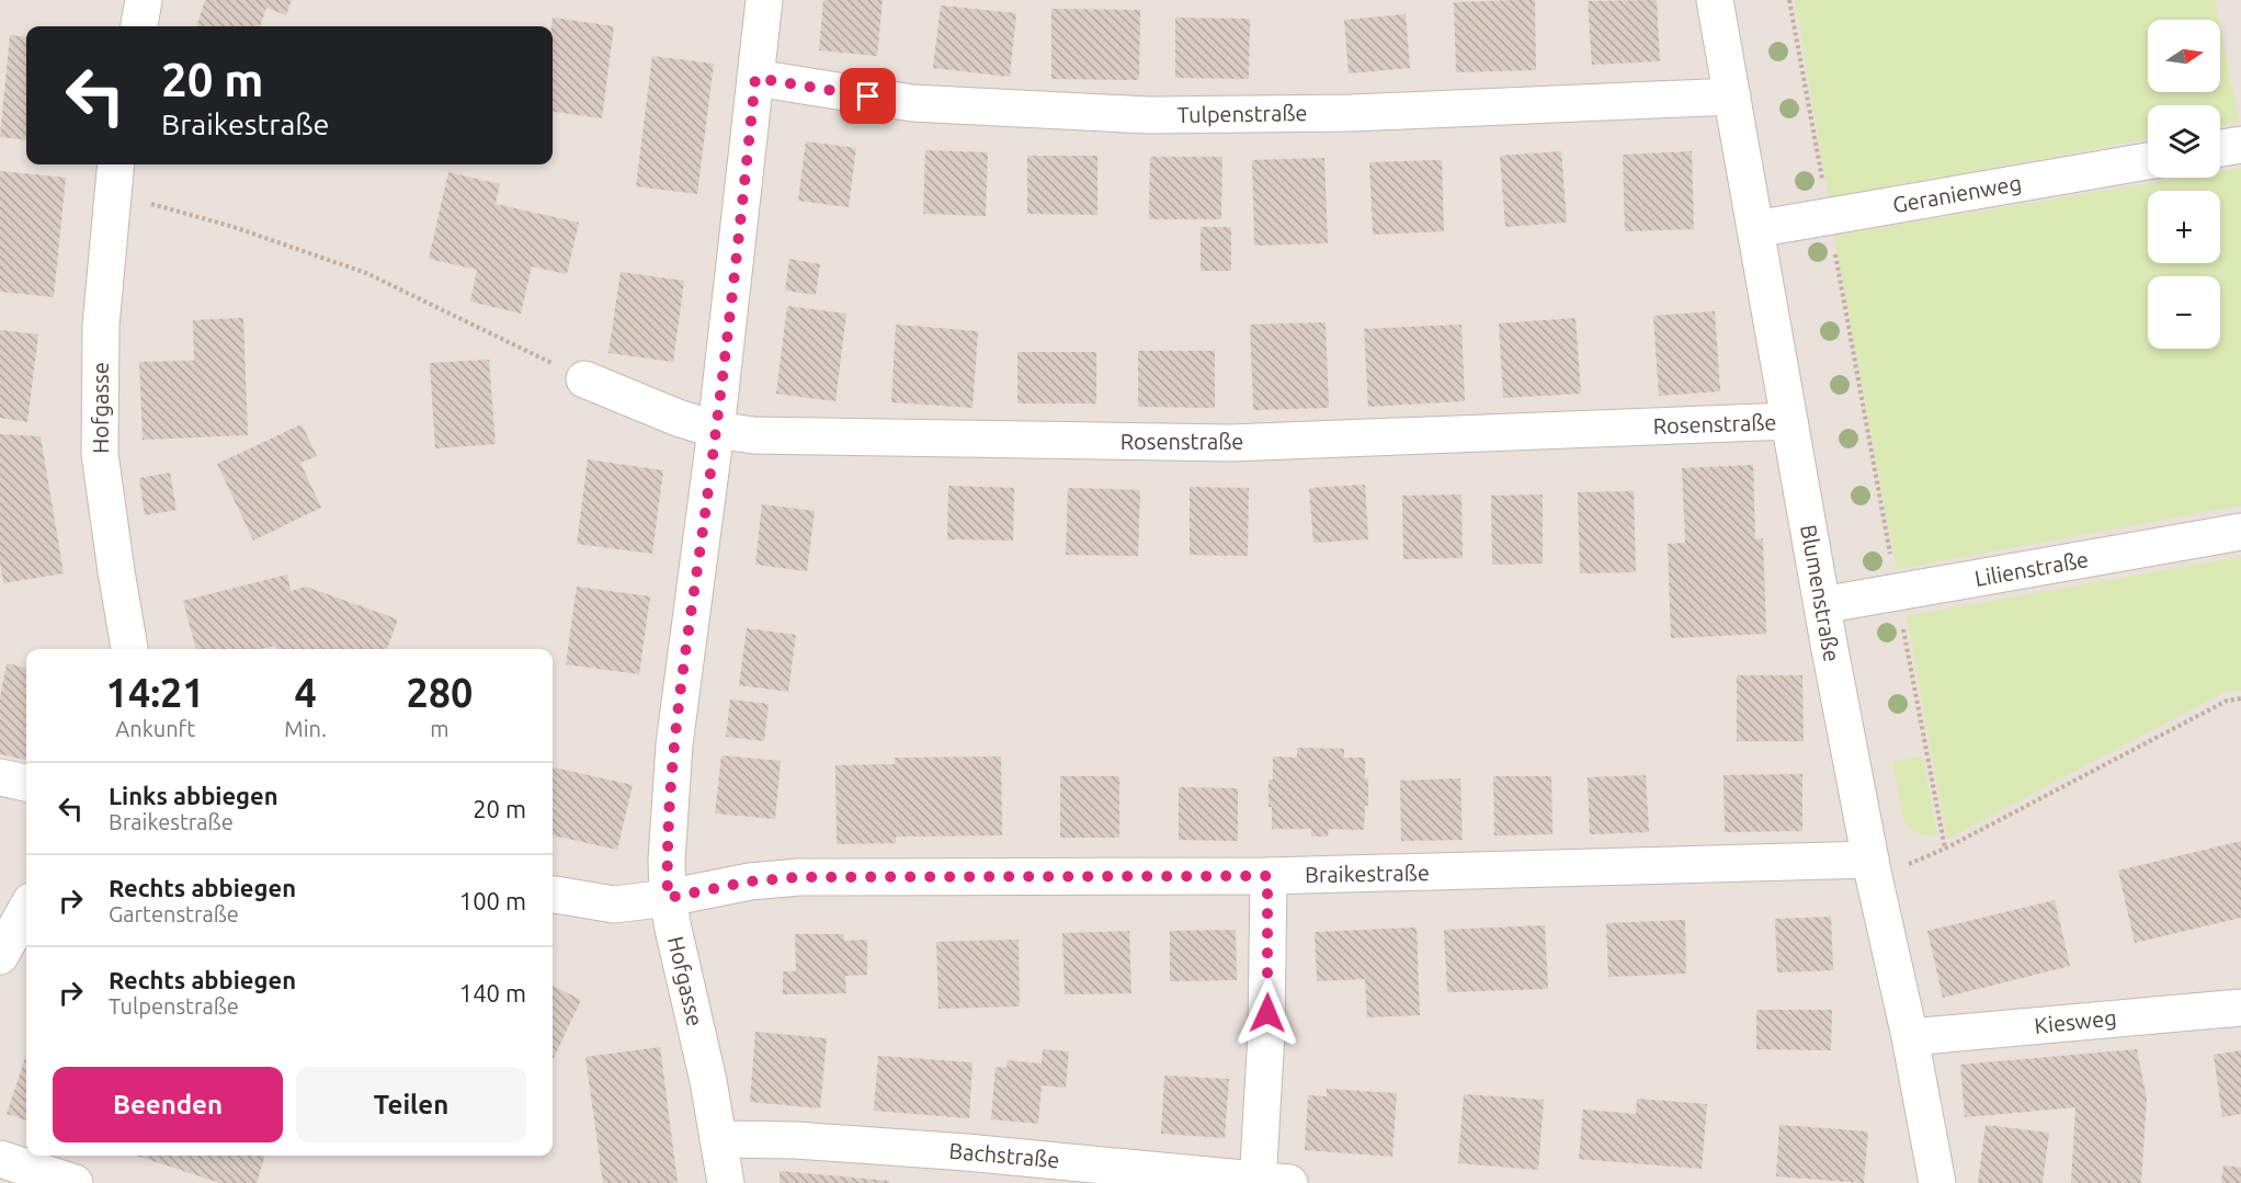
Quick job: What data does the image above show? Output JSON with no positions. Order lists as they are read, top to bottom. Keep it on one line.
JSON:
{"streets":{"street":["Tulpenstraße","Geranienweg","Hofgasse","Rosenstraße","Lilienstraße","Blumenstraße","Braikestraße","Kiesweg","Bachstraße"]},"crossings":[["Tulpenstraße","Hofgasse"],["Tulpenstraße","Blumenstraße"],["Geranienweg","Blumenstraße"],["Hofgasse","Rosenstraße"],["Hofgasse","Braikestraße"],["Hofgasse","Bachstraße"],["Rosenstraße","Blumenstraße"],["Lilienstraße","Blumenstraße"],["Blumenstraße","Braikestraße"],["Blumenstraße","Kiesweg"]],"north":"right","page":{"map_buttons":["+","−"],"turn":["20 m","Braikestraße"],"eta":["14:21","Ankunft","4","Min.","280","m"],"list":[{"name":"Links abbiegen","note":"Braikestraße","value":"20 m"},{"name":"Rechts abbiegen","note":"Gartenstraße","value":"100 m"},{"name":"Rechts abbiegen","note":"Tulpenstraße","value":"140 m"}],"buttons":["Beenden","Teilen"]}}
